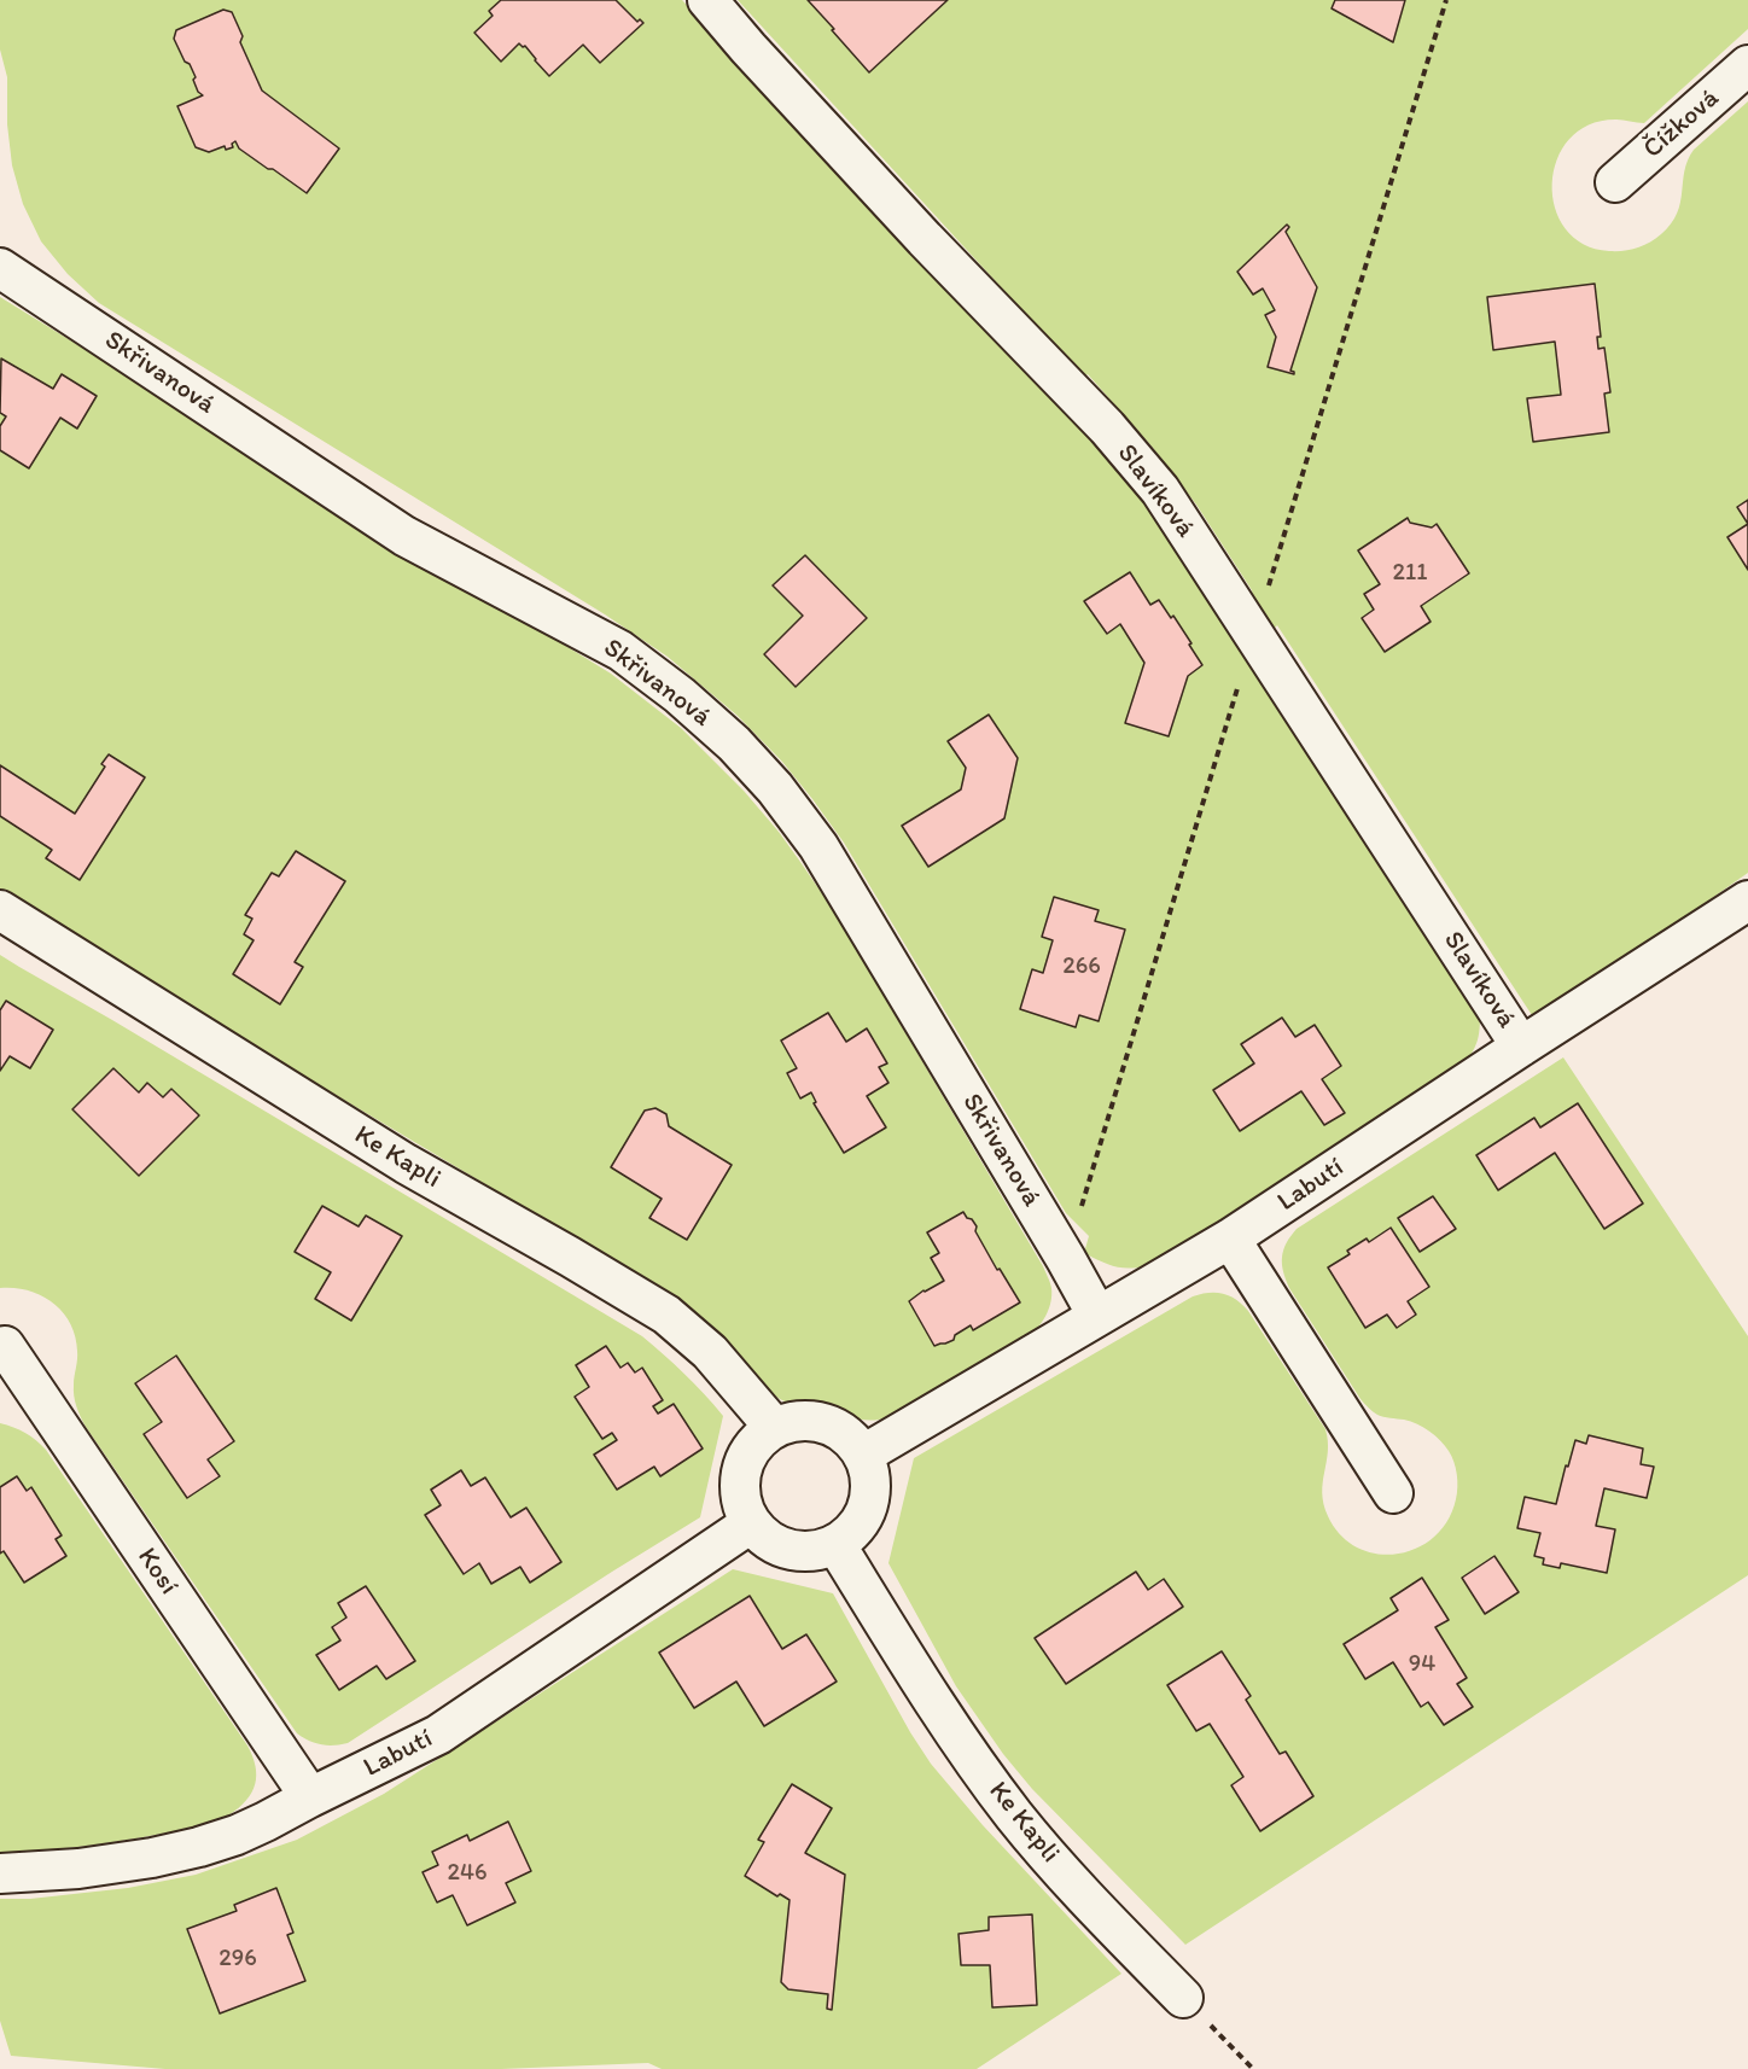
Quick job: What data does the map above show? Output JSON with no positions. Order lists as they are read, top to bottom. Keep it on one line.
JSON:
{"streets":{"street":["Čížková","Skřivanová","Slavíková","Ke Kapli","Labutí","Kosí"]},"crossings":[["Skřivanová","Labutí"],["Slavíková","Labutí"],["Ke Kapli","Labutí"],["Labutí","Kosí"]],"house_numbers":["211","266","94","246","296"]}
